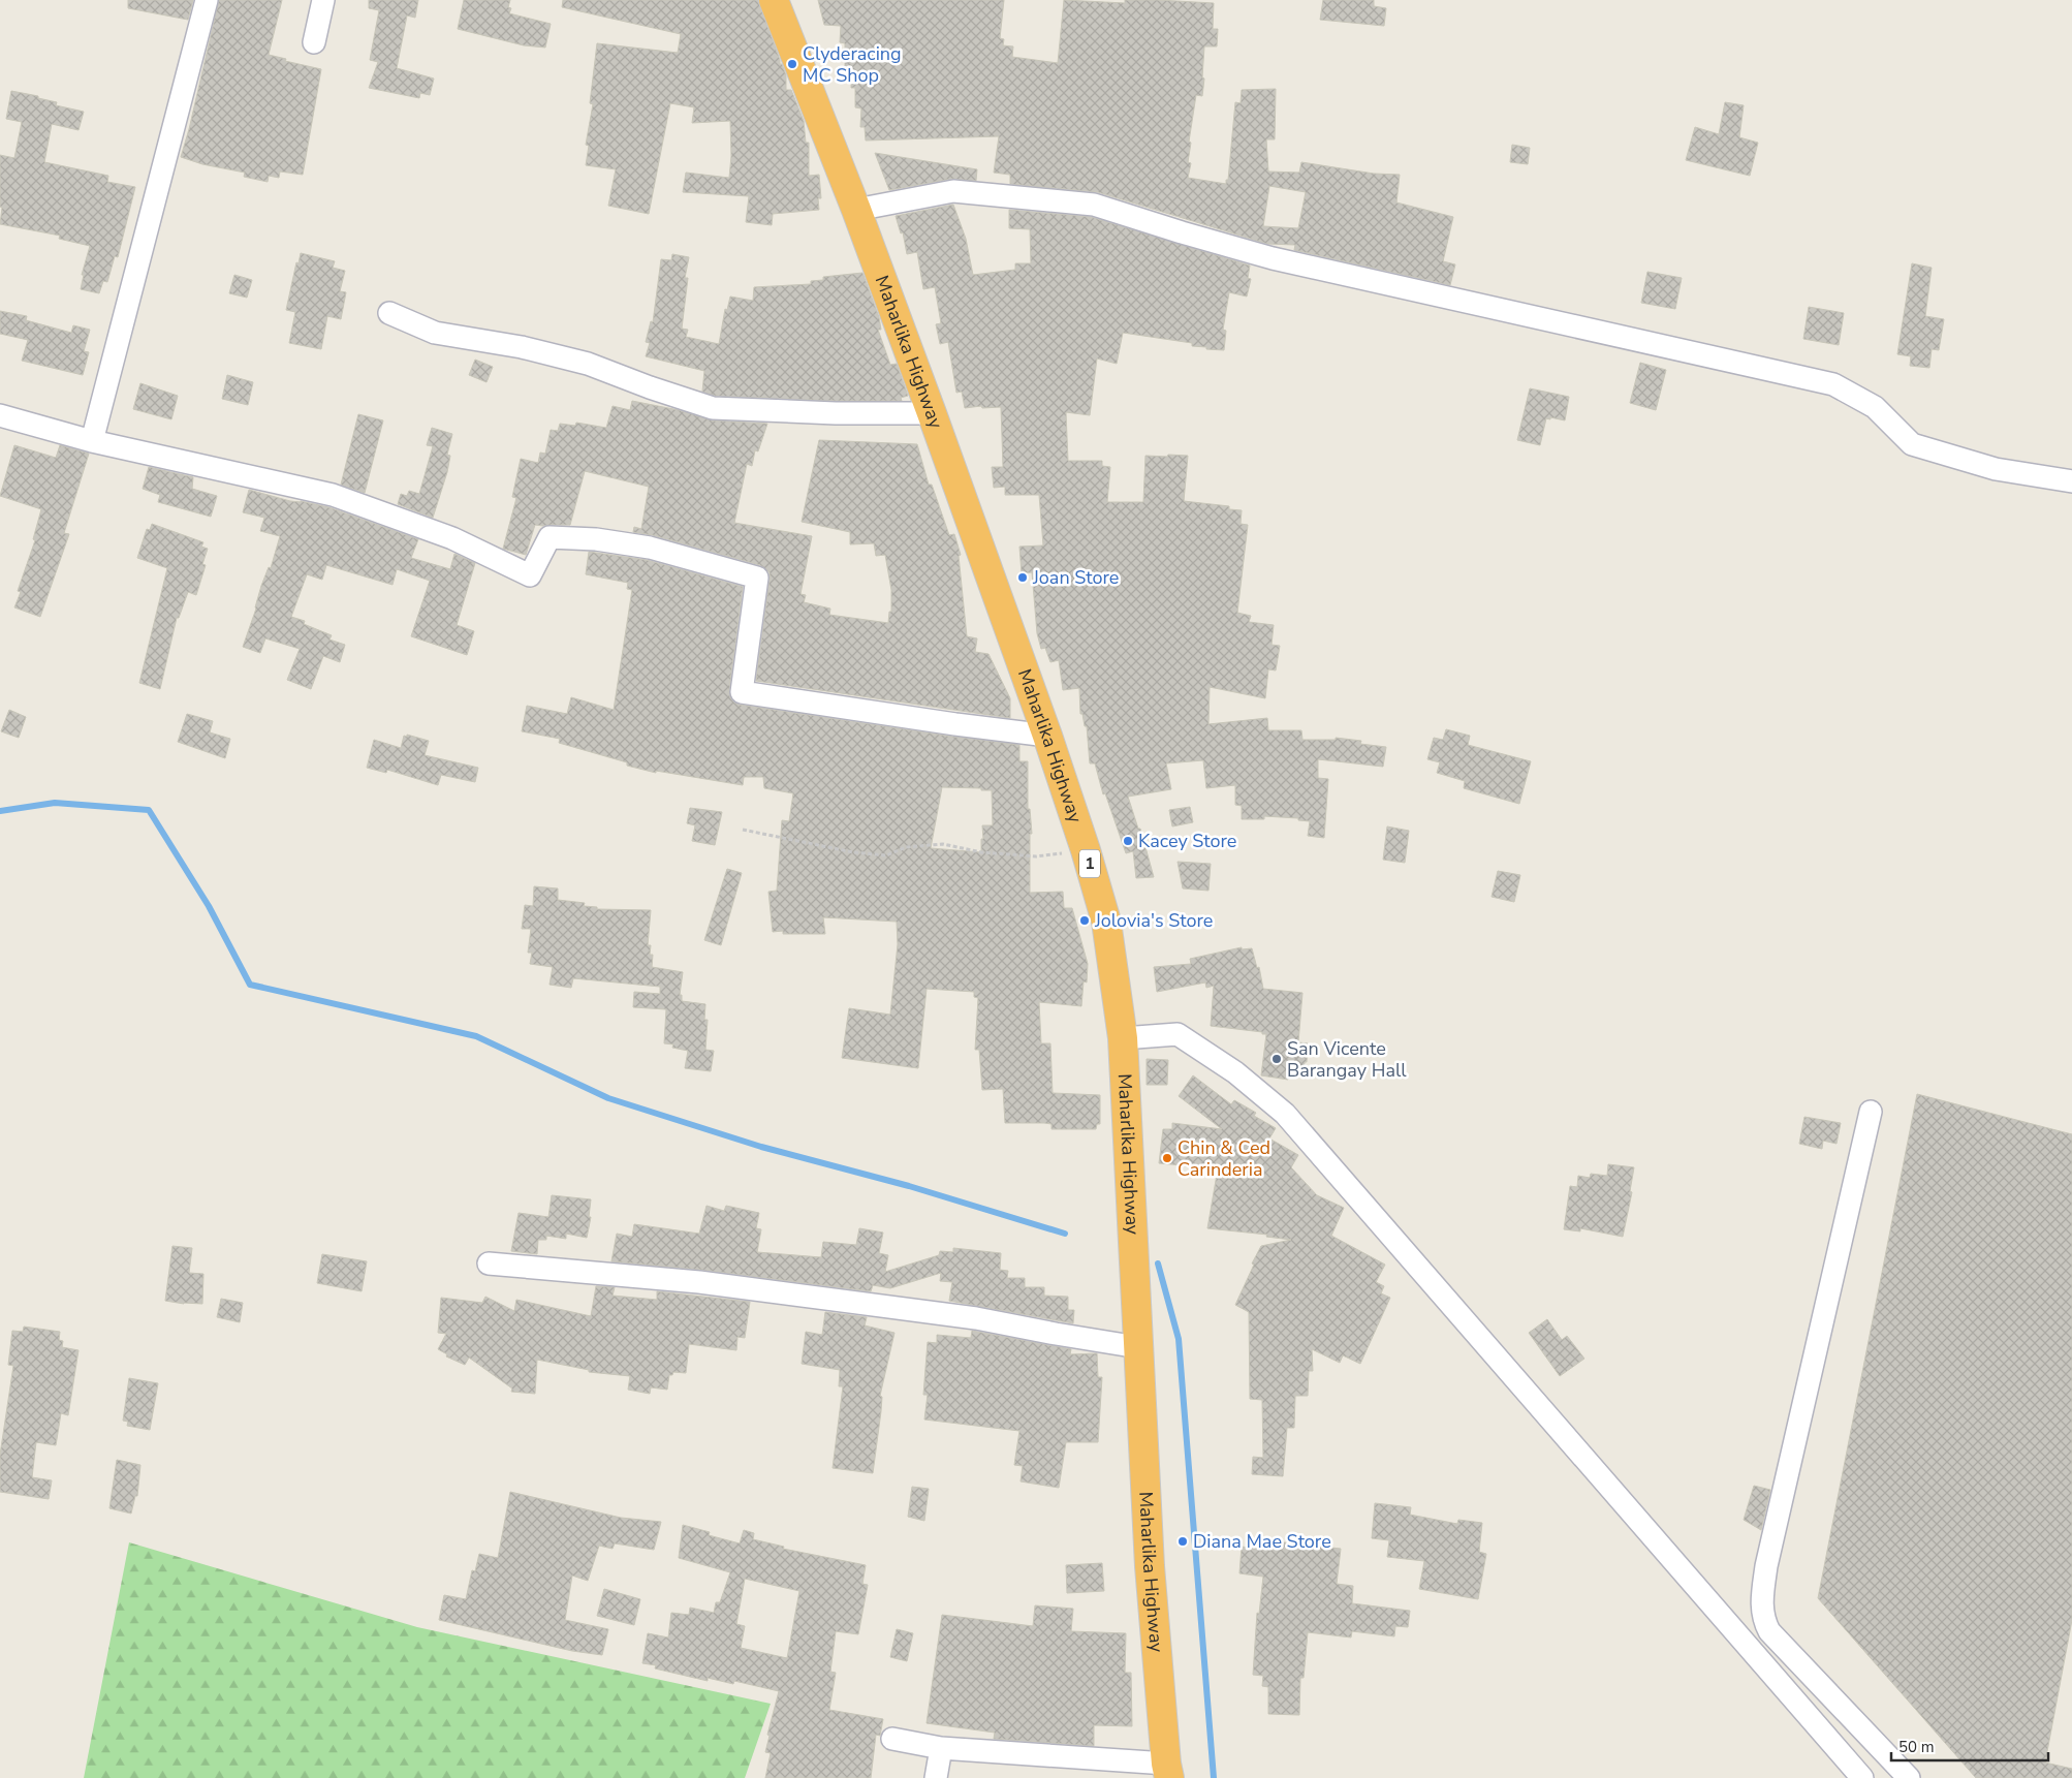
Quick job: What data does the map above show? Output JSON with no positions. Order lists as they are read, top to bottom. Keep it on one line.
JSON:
{"streets":{"highway":["Maharlika Highway","1"]},"places":["Clyderacing MC Shop","Joan Store","Kacey Store","Jolovia's Store","San Vicente Barangay Hall","Chin & Ced Carinderia","Diana Mae Store"],"scale_bar":"50 m"}
